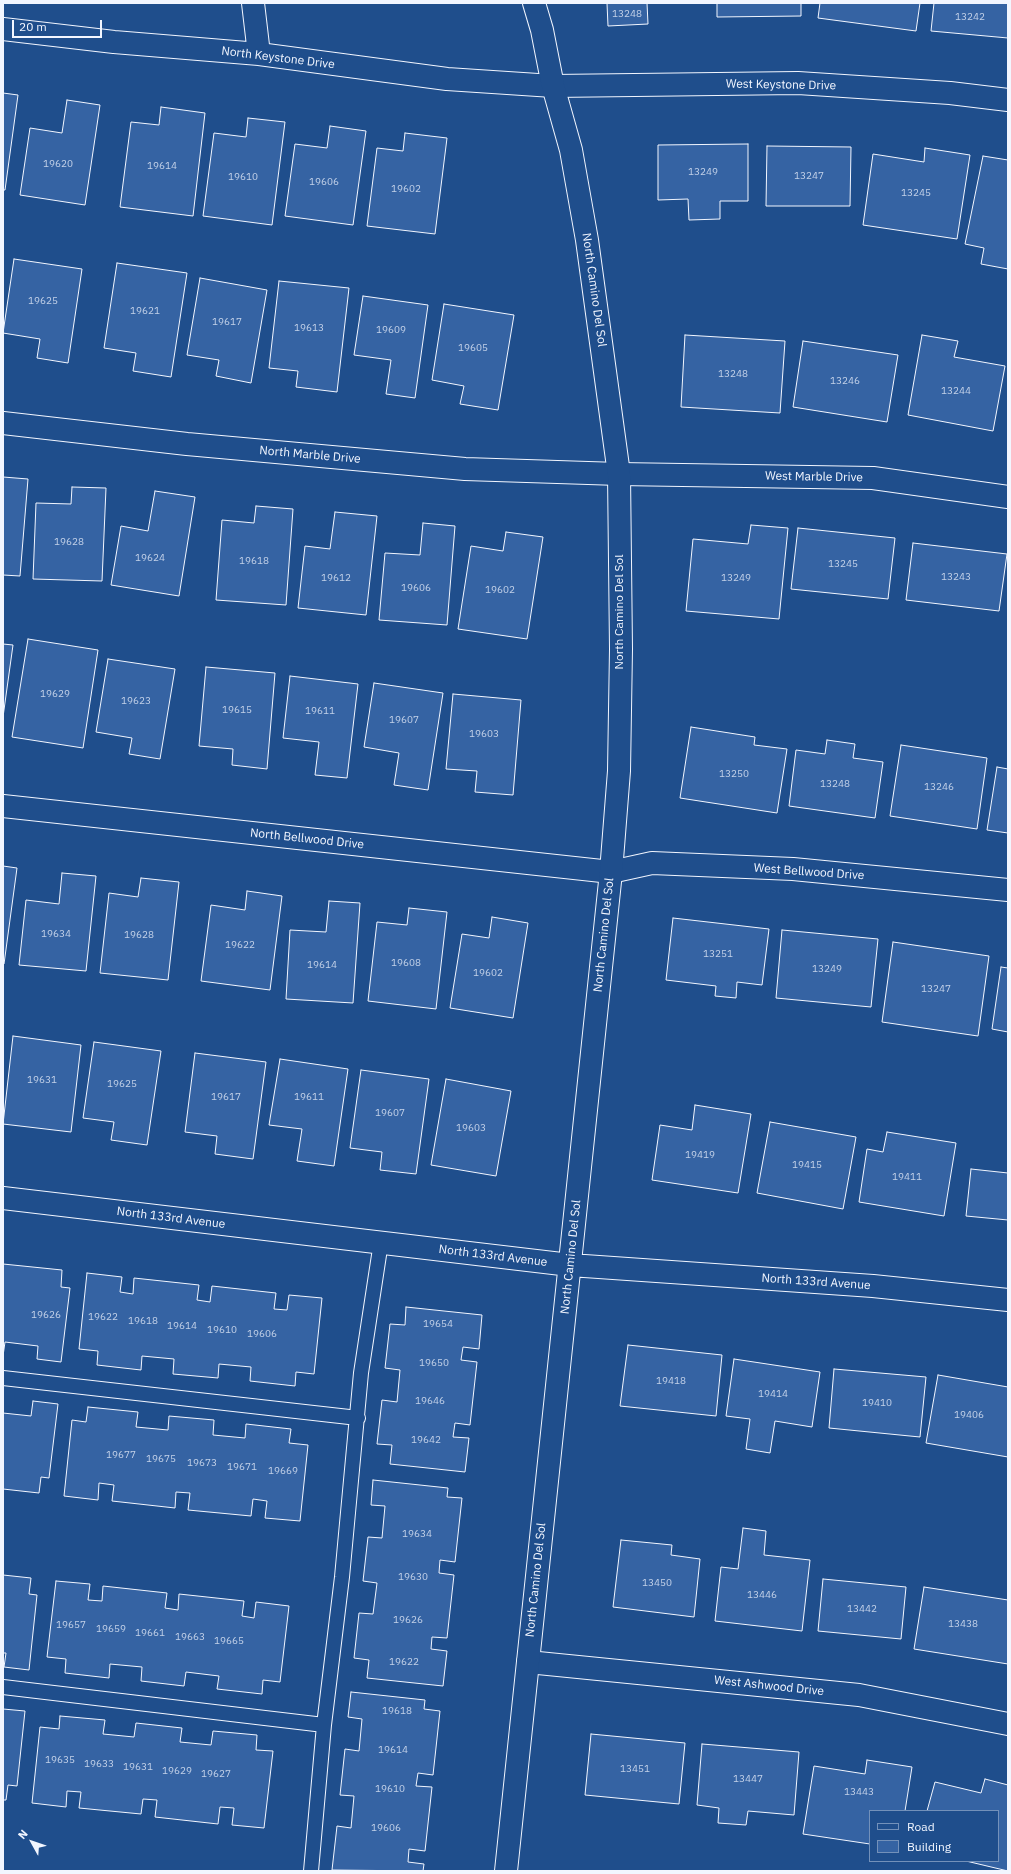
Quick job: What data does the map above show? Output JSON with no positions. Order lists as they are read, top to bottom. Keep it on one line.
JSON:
{"streets":{"street":["North Keystone Drive","West Keystone Drive","North Camino Del Sol","North Marble Drive","West Marble Drive","North Bellwood Drive","West Bellwood Drive","North 133rd Avenue","West Ashwood Drive"]},"crossings":[["North Keystone Drive","West Keystone Drive"],["North Keystone Drive","North Camino Del Sol"],["West Keystone Drive","North Camino Del Sol"],["North Camino Del Sol","North Marble Drive"],["North Camino Del Sol","West Marble Drive"],["North Camino Del Sol","North Bellwood Drive"],["North Camino Del Sol","West Bellwood Drive"],["North Camino Del Sol","North 133rd Avenue"],["North Camino Del Sol","West Ashwood Drive"],["North Marble Drive","West Marble Drive"],["North Bellwood Drive","West Bellwood Drive"]],"house_numbers":["13248","13242","19620","19614","13249","13247","19610","19606","19602","13245","19625","19621","19617","19613","19609","19605","13248","13246","13244","19628","19624","19618","13245","13243","19612","13249","19606","19602","19629","19623","19615","19611","19607","19603","13250","13248","13246","19634","19628","19622","13251","19608","19614","13249","19602","13247","19631","19625","19617","19611","19607","19603","19419","19415","19411","19626","19622","19618","19654","19614","19610","19606","19650","19418","19414","19646","19410","19406","19642","19677","19675","19673","19671","19669","19634","19630","13450","13446","13442","19626","13438","19657","19659","19661","19663","19665","19622","19618","19614","19635","19633","19631","13451","19629","19627","13447","19610","13443","19606"],"legend":["Road","Building"],"scale_bar":"20 m","north":"top left"}
